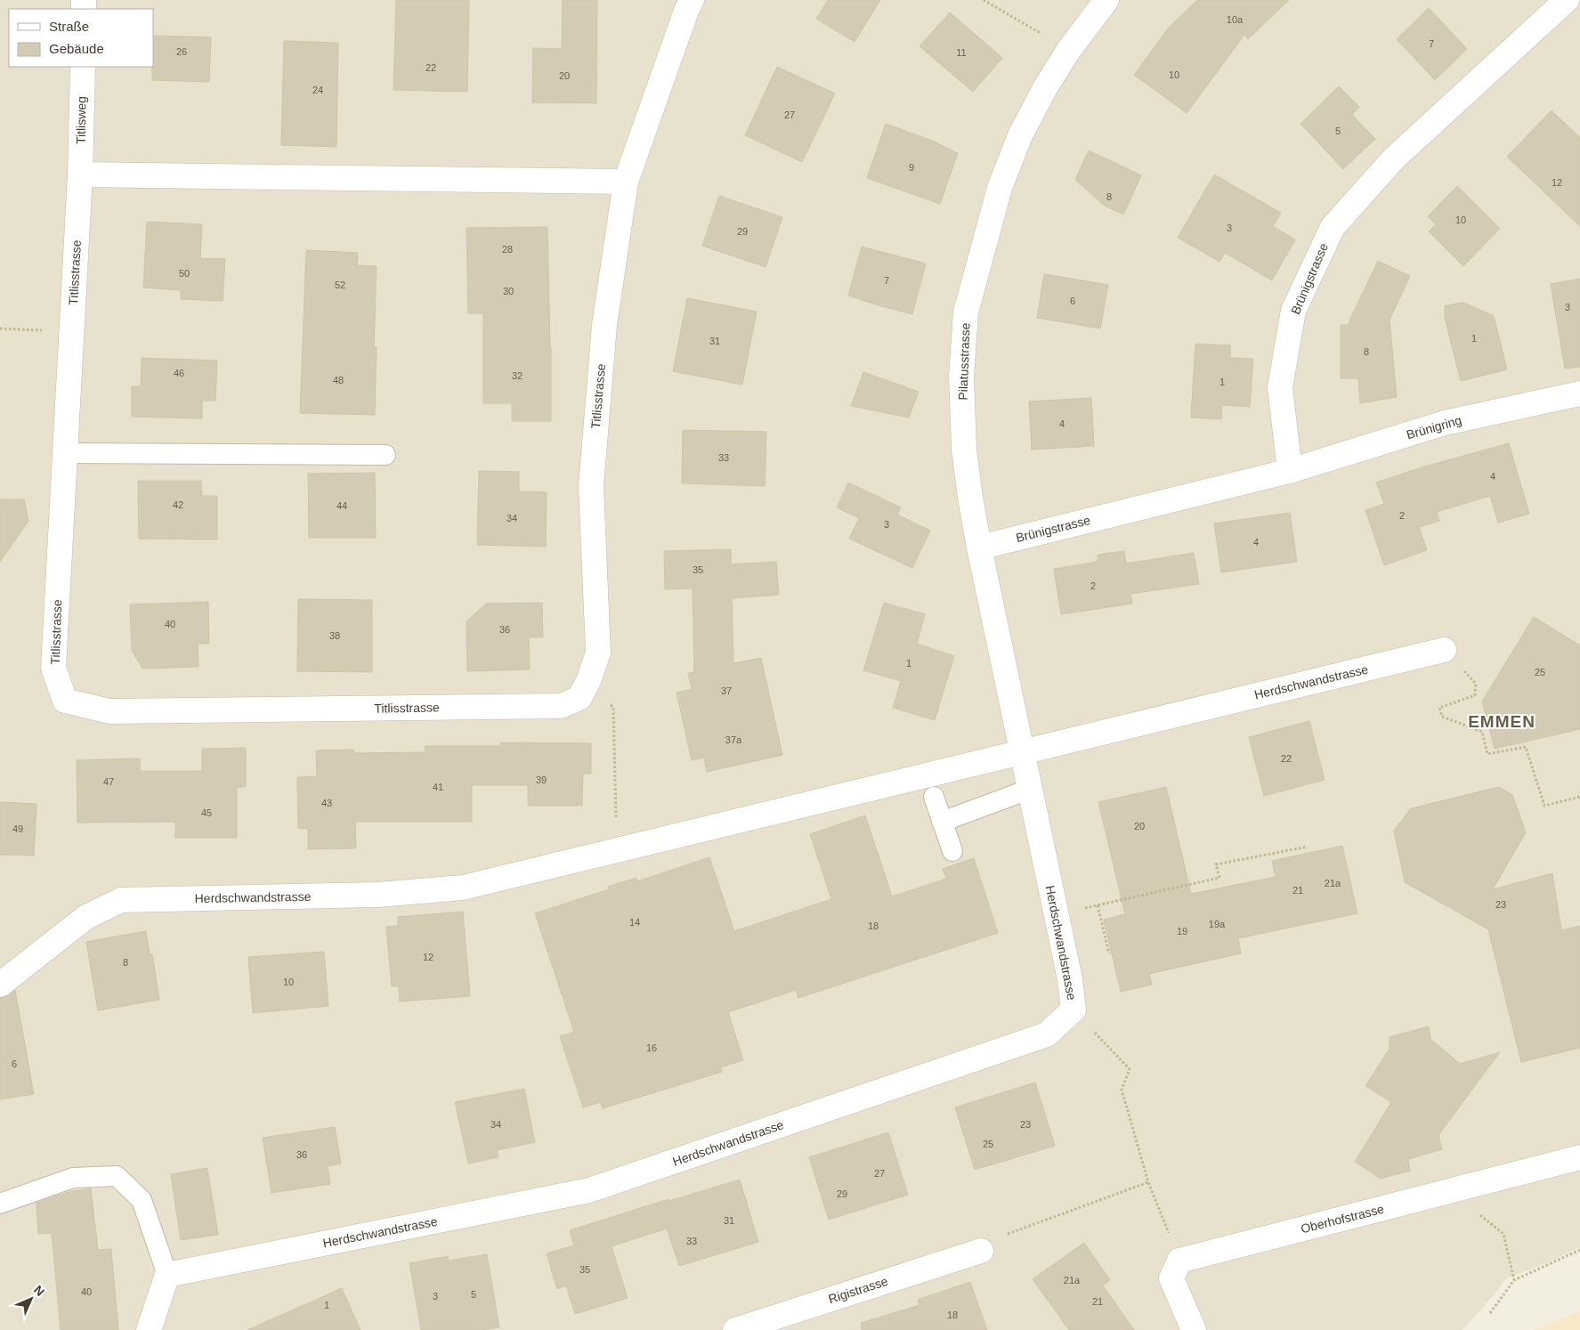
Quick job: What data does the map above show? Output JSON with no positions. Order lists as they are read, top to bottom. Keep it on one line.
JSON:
{"streets":{"street":["Titlisweg","Titlisstrasse","Brünigstrasse","Pilatusstrasse","Brünigring","Herdschwandstrasse","Oberhofstrasse","Rigistrasse"]},"crossings":[["Titlisweg","Titlisstrasse"],["Brünigstrasse","Pilatusstrasse"],["Brünigstrasse","Brünigring"],["Pilatusstrasse","Herdschwandstrasse"]],"districts":["EMMEN"],"house_numbers":["10a","7","26","11","22","10","20","24","27","5","9","12","8","10","3","29","28","50","7","52","30","6","3","1","31","8","46","32","48","1","4","33","4","42","44","2","34","3","4","35","2","40","36","38","1","25","37","37a","22","39","47","41","43","45","20","49","21a","21","23","14","19a","18","19","12","8","10","16","6","34","23","25","36","27","29","31","33","35","21a","40","5","3","21","1","18"],"legend":["Straße","Gebäude"],"north":"top right"}
